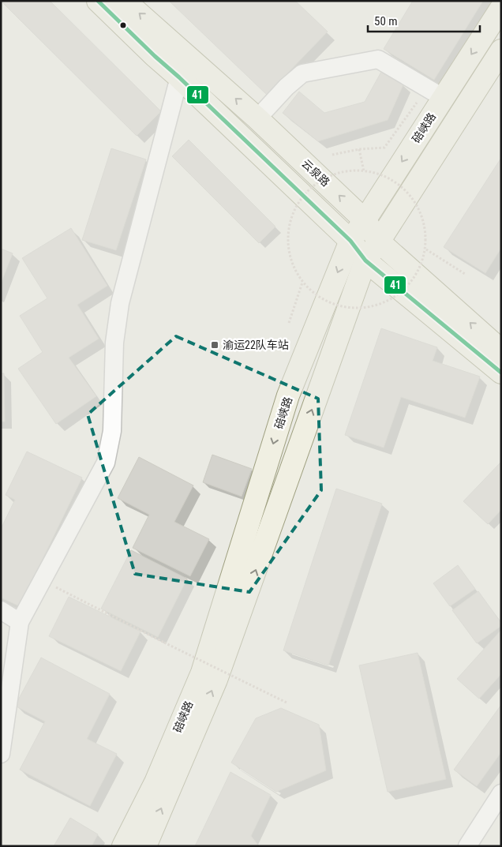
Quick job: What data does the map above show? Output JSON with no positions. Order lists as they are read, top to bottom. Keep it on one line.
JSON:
{"streets":{"main road":["碚峡路","云泉路"]},"crossings":[["碚峡路","云泉路"]],"places":{"transit":["渝运22队车站"]},"lines":["transit line 41"],"scale_bar":"50 m"}
